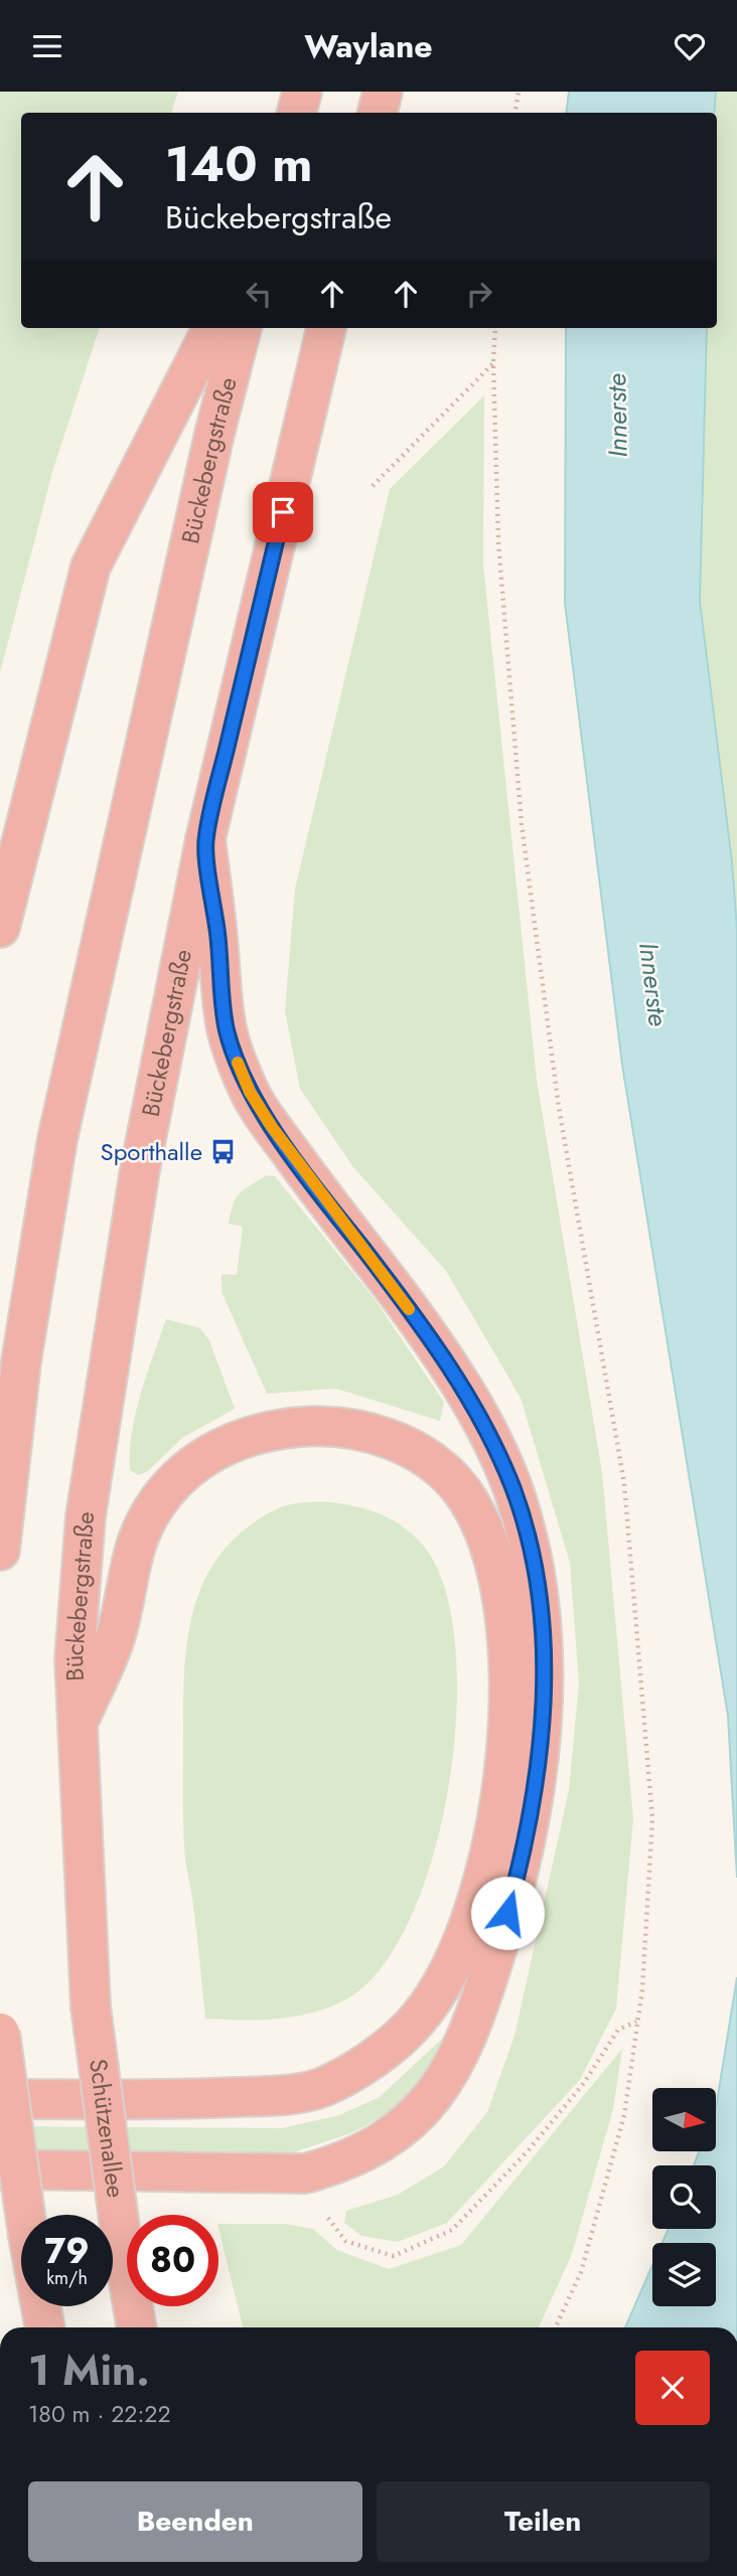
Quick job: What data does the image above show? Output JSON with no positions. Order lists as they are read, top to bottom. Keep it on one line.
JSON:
{"streets":{"highway":["Bückebergstraße","Schützenallee"]},"crossings":[["Bückebergstraße","Schützenallee"]],"water":["Innerste"],"places":{"bus stop":["Sporthalle"]},"north":"right","page":{"header":"Waylane","turn":["140 m","Bückebergstraße"],"speed":"79 km/h","limit":"80","heading":["1 Min.","180 m · 22:22"],"buttons":["Beenden","Teilen"]}}
